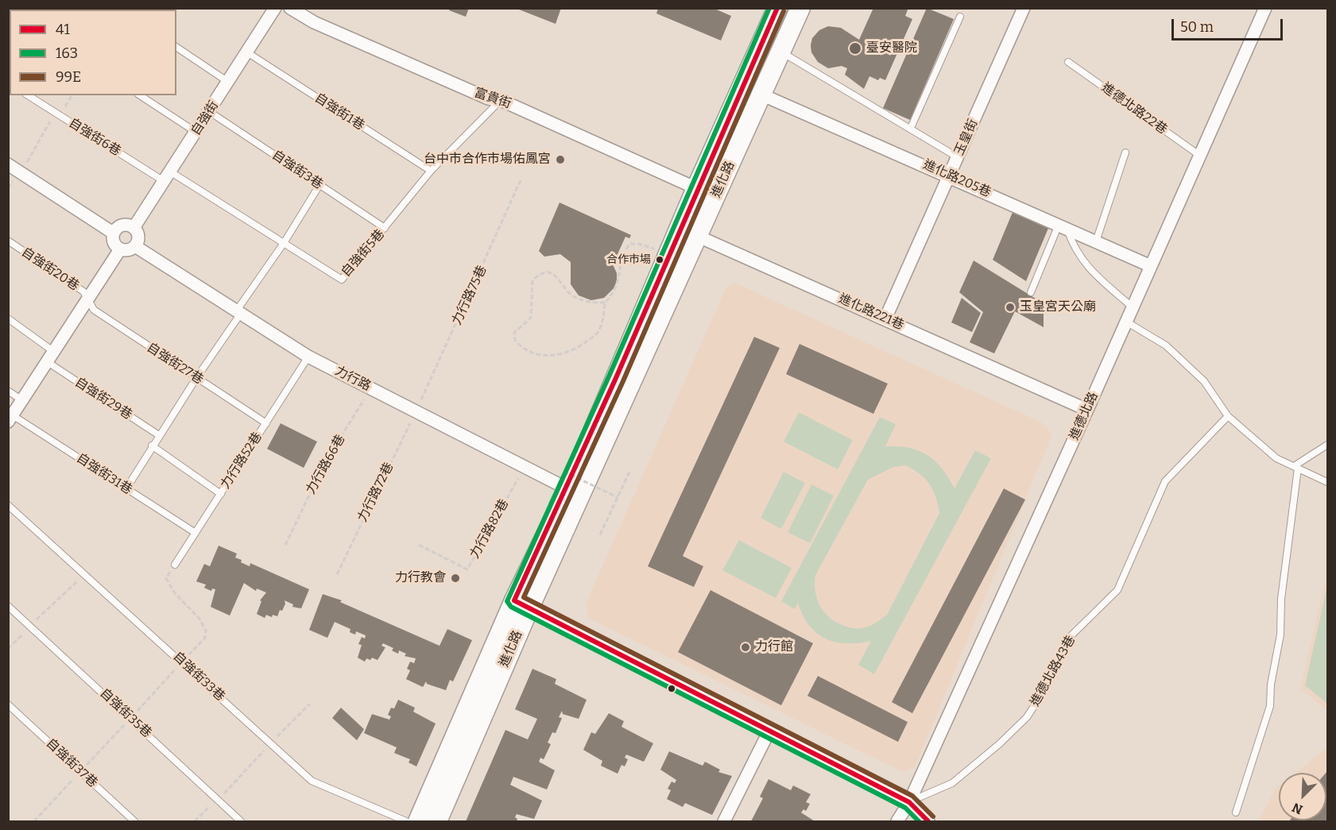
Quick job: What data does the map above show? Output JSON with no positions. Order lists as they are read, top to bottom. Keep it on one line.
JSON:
{"streets":{"main road":["進化路"],"street":["富貴街","自強街","玉皇街","進化路205巷","進化路221巷","力行路","進德北路"],"lane":["進德北路22巷","自強街1巷","自強街6巷","自強街3巷","自強街5巷","自強街20巷","自強街27巷","自強街29巷","力行路52巷","自強街31巷","進德北路43巷","自強街33巷","自強街35巷","自強街37巷"],"path":["力行路75巷","力行路66巷","力行路72巷","力行路82巷"]},"crossings":[["富貴街","進化路"],["富貴街","自強街5巷"],["進德北路22巷","進德北路"],["自強街1巷","自強街"],["自強街1巷","自強街5巷"],["自強街","自強街6巷"],["自強街","自強街3巷"],["自強街","自強街5巷"],["自強街","力行路"],["自強街6巷","自強街5巷"],["玉皇街","進化路205巷"],["玉皇街","進化路221巷"],["自強街3巷","自強街5巷"],["進化路205巷","進化路"],["進化路205巷","進德北路"],["進化路","進化路221巷"],["進化路","力行路"],["自強街20巷","自強街27巷"],["力行路75巷","力行路"],["力行路75巷","力行路72巷"],["進化路221巷","進德北路"],["自強街27巷","力行路52巷"],["力行路","力行路52巷"],["力行路","力行路66巷"],["力行路","力行路72巷"],["力行路","力行路82巷"],["進德北路","進德北路43巷"],["力行路52巷","自強街31巷"]],"places":["臺安醫院","台中市合作市場佑鳳宮","合作市場","玉皇宮天公廟","力行教會","力行館"],"lines":["transit line 41","transit line 163","transit line 99E"],"legend":["41","163","99E"],"scale_bar":"50 m","north":"bottom left"}
